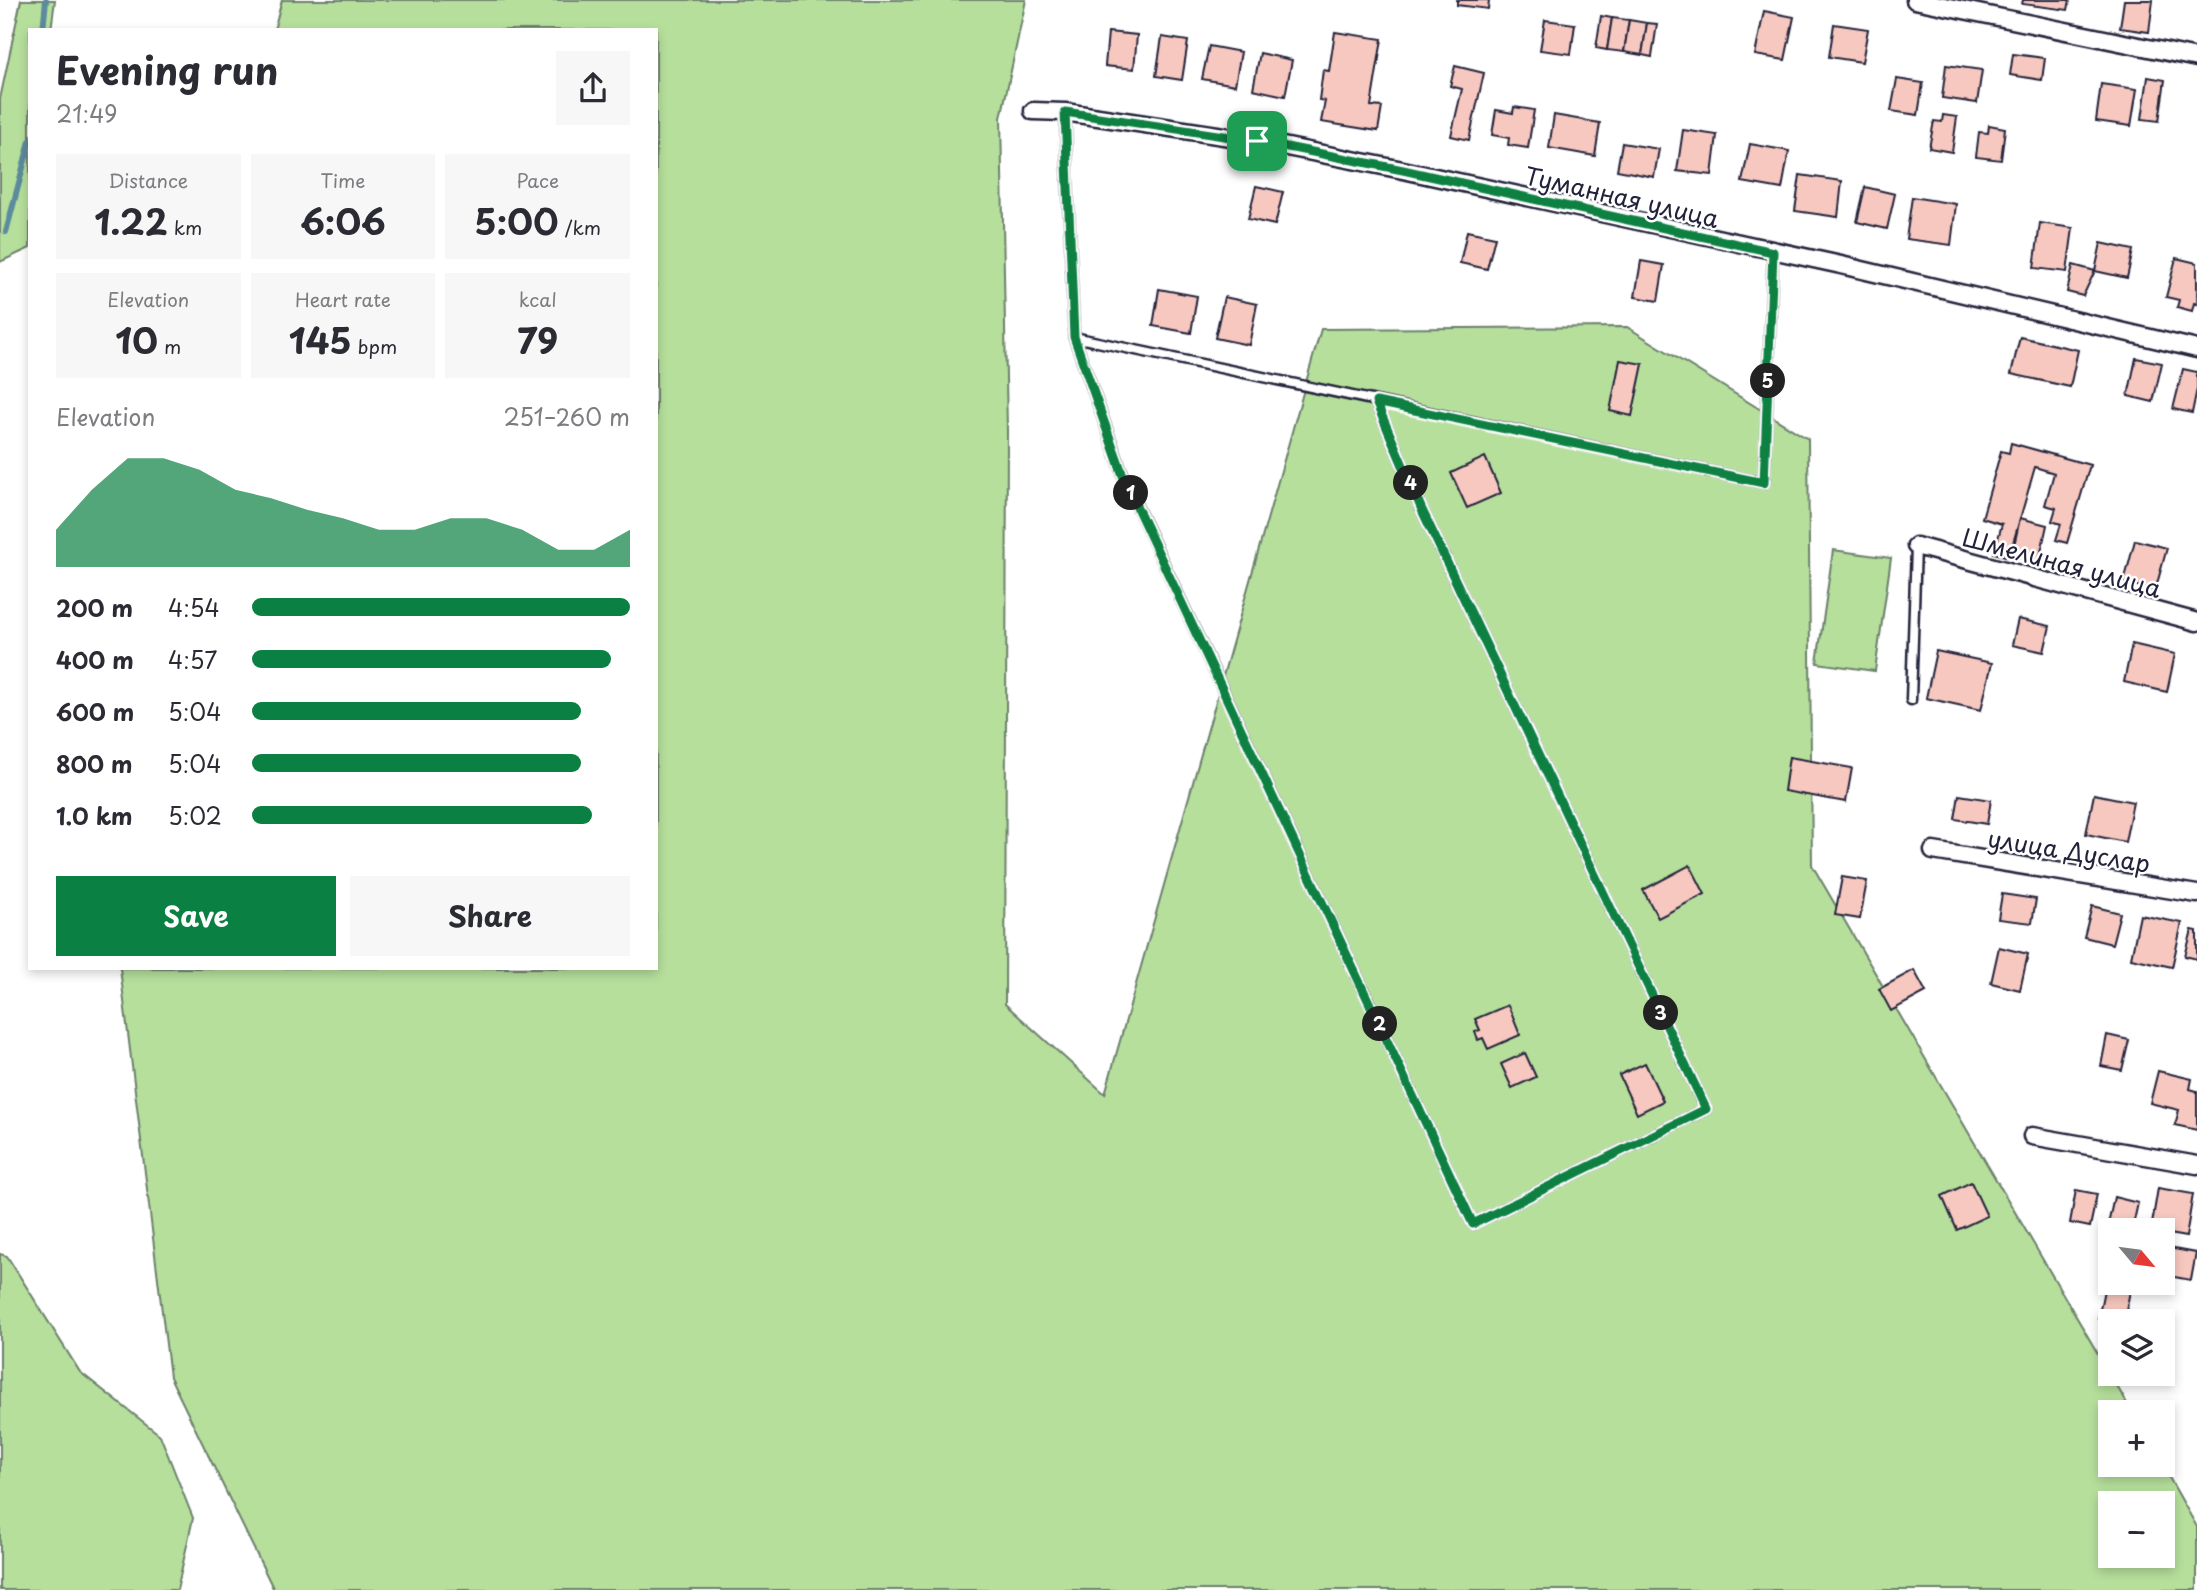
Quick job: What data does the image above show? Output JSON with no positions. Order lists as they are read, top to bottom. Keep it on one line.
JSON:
{"streets":{"street":["Туманная улица","Шмелиная улица","улица Дуслар"]},"north":"bottom right","page":{"heading":["Evening run","21:49"],"stats":[["Distance","1.22 km"],["Time","6:06"],["Pace","5:00 /km"],["Elevation","10 m"],["Heart rate","145 bpm"],["kcal","79"]],"pins":["5","4","1","3","2"],"chart":["Elevation","251–260 m"],"list":[{"name":"200 m","note":"4:54"},{"name":"400 m","note":"4:57"},{"name":"600 m","note":"5:04"},{"name":"800 m","note":"5:04"},{"name":"1.0 km","note":"5:02"}],"buttons":["Save","Share"],"map_buttons":["+","−"]}}
